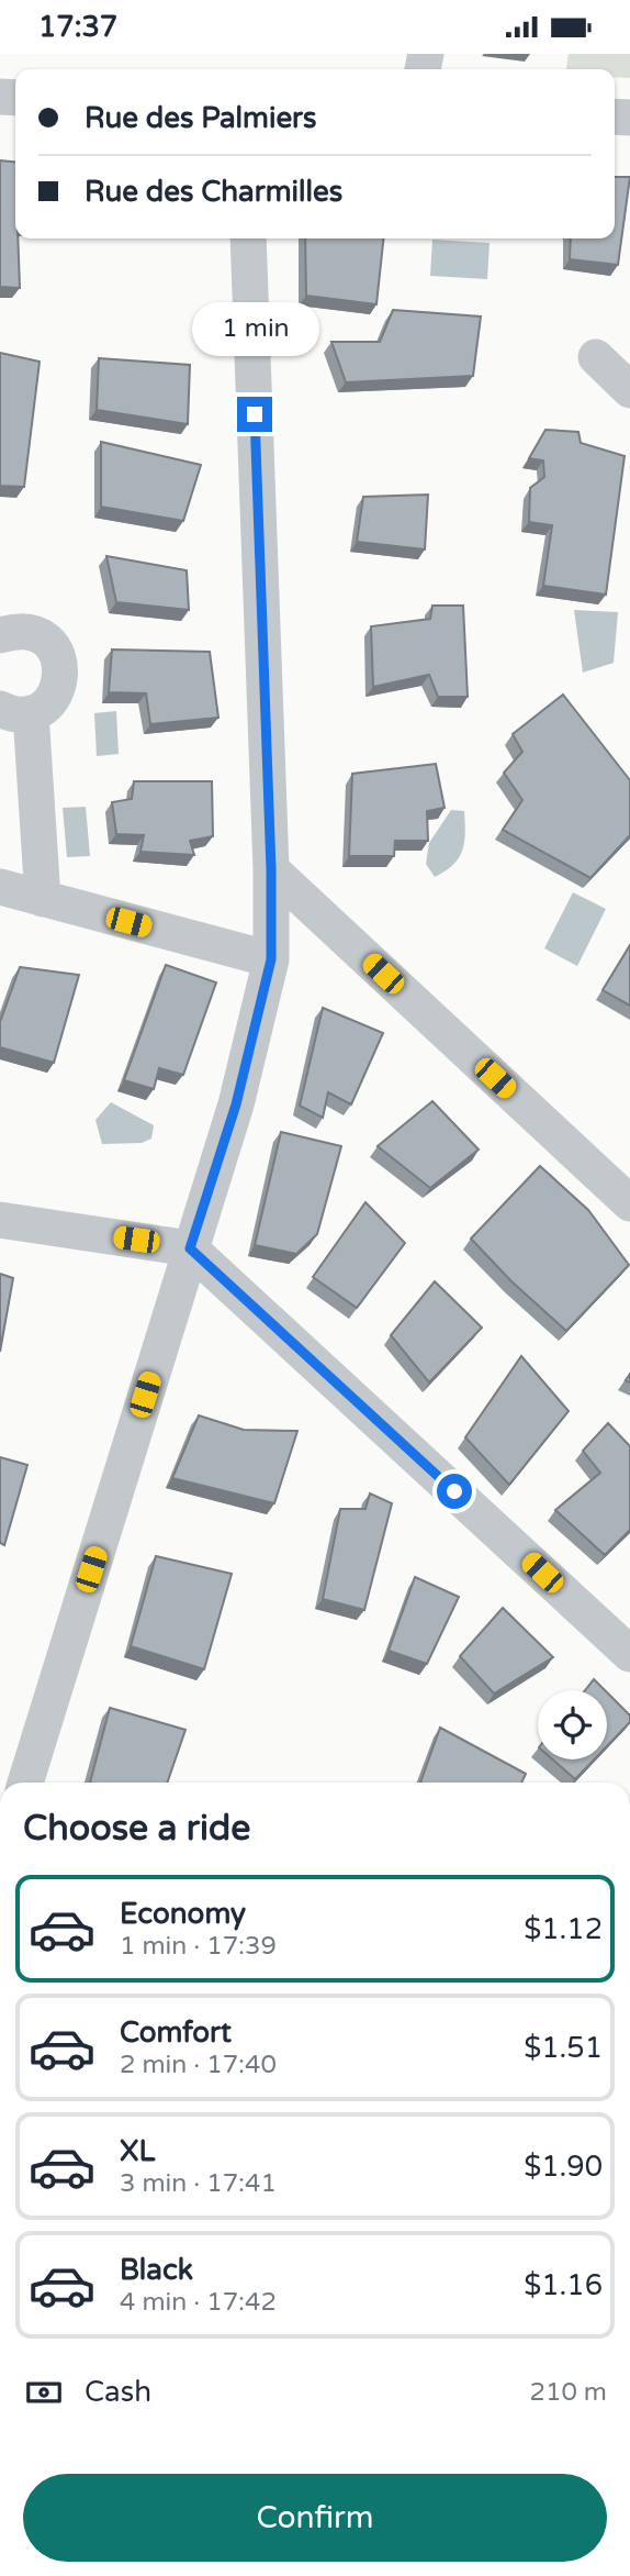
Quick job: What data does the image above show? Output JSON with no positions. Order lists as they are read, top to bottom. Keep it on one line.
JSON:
{"page":{"status":"17:37","banner":["Rue des Palmiers","Rue des Charmilles"],"bubble":"1 min","heading":"Choose a ride","list":[{"name":"Economy","note":"1 min · 17:39","value":"$1.12"},{"name":"Comfort","note":"2 min · 17:40","value":"$1.51"},{"name":"XL","note":"3 min · 17:41","value":"$1.90"},{"name":"Black","note":"4 min · 17:42","value":"$1.16"}],"pay":["Cash","210 m"],"buttons":"Confirm"}}
